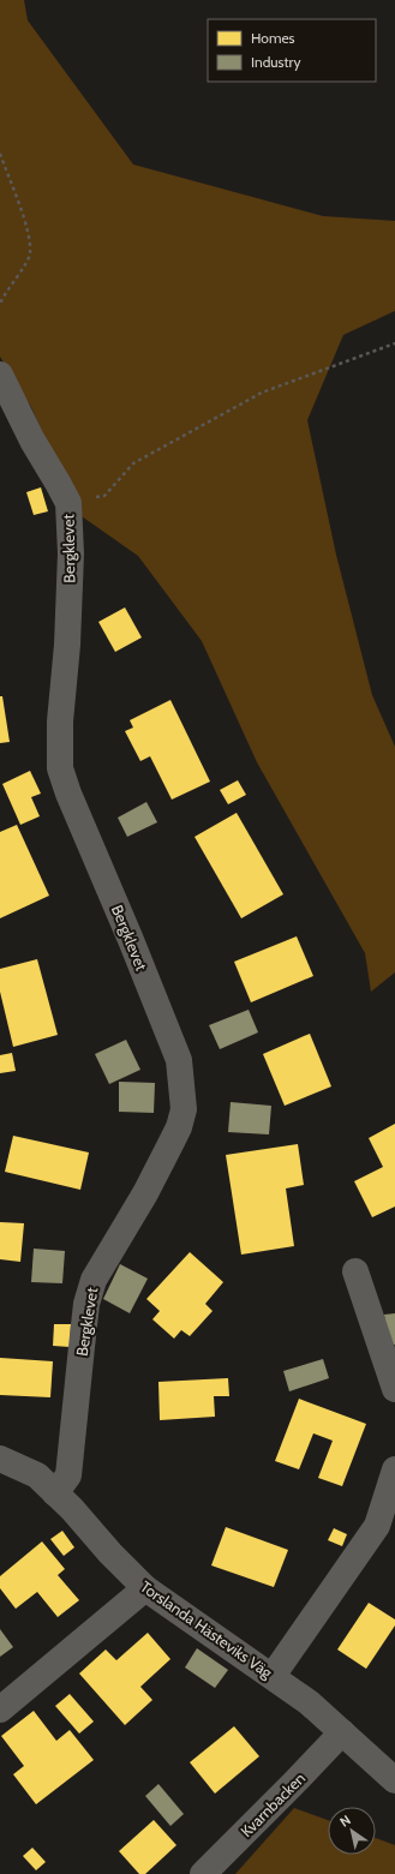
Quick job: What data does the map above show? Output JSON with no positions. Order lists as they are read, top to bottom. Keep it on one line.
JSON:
{"streets":{"street":["Bergklevet","Torslanda Hästeviks Väg","Kvarnbacken"]},"crossings":[["Bergklevet","Torslanda Hästeviks Väg"],["Torslanda Hästeviks Väg","Kvarnbacken"]],"legend":["Homes","Industry"],"north":"top left"}
